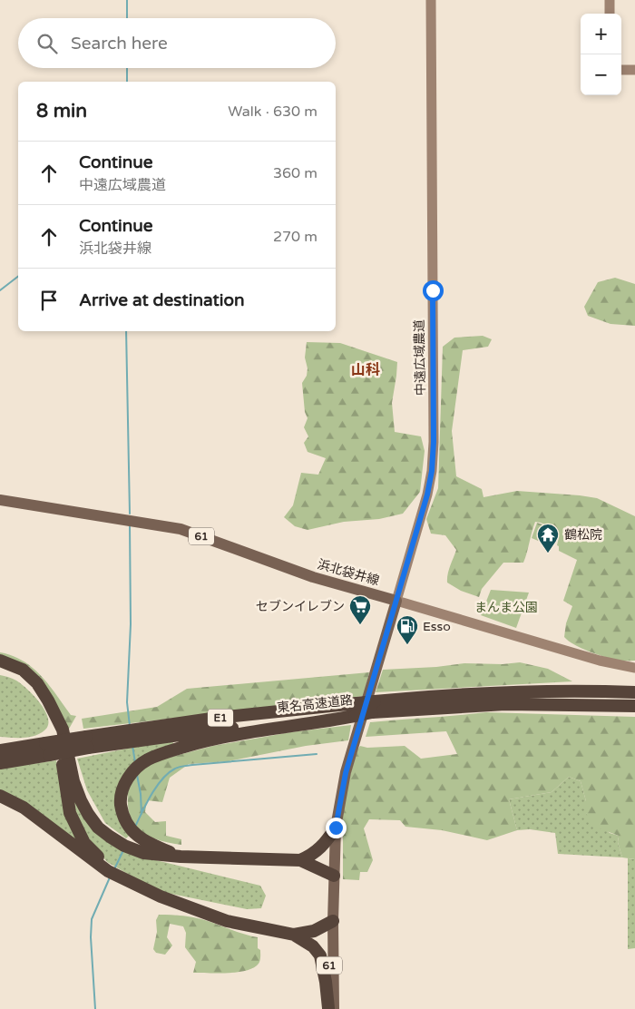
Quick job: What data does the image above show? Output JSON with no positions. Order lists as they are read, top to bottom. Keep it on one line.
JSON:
{"streets":{"highway":["東名高速道路","E1"],"main road":["61","浜北袋井線"],"street":["中遠広域農道"]},"crossings":[["中遠広域農道","61"],["中遠広域農道","浜北袋井線"],["61","浜北袋井線"]],"districts":["山科"],"parks":["まんま公園"],"places":{"temple":["鶴松院"],"supermarket":["セブンイレブン"],"fuel station":["Esso"]},"page":{"map_buttons":["+","−"],"search":"Search here","heading":["8 min","Walk · 630 m"],"list":[["Continue","中遠広域農道","360 m"],["Continue","浜北袋井線","270 m"],"Arrive at destination"]}}
